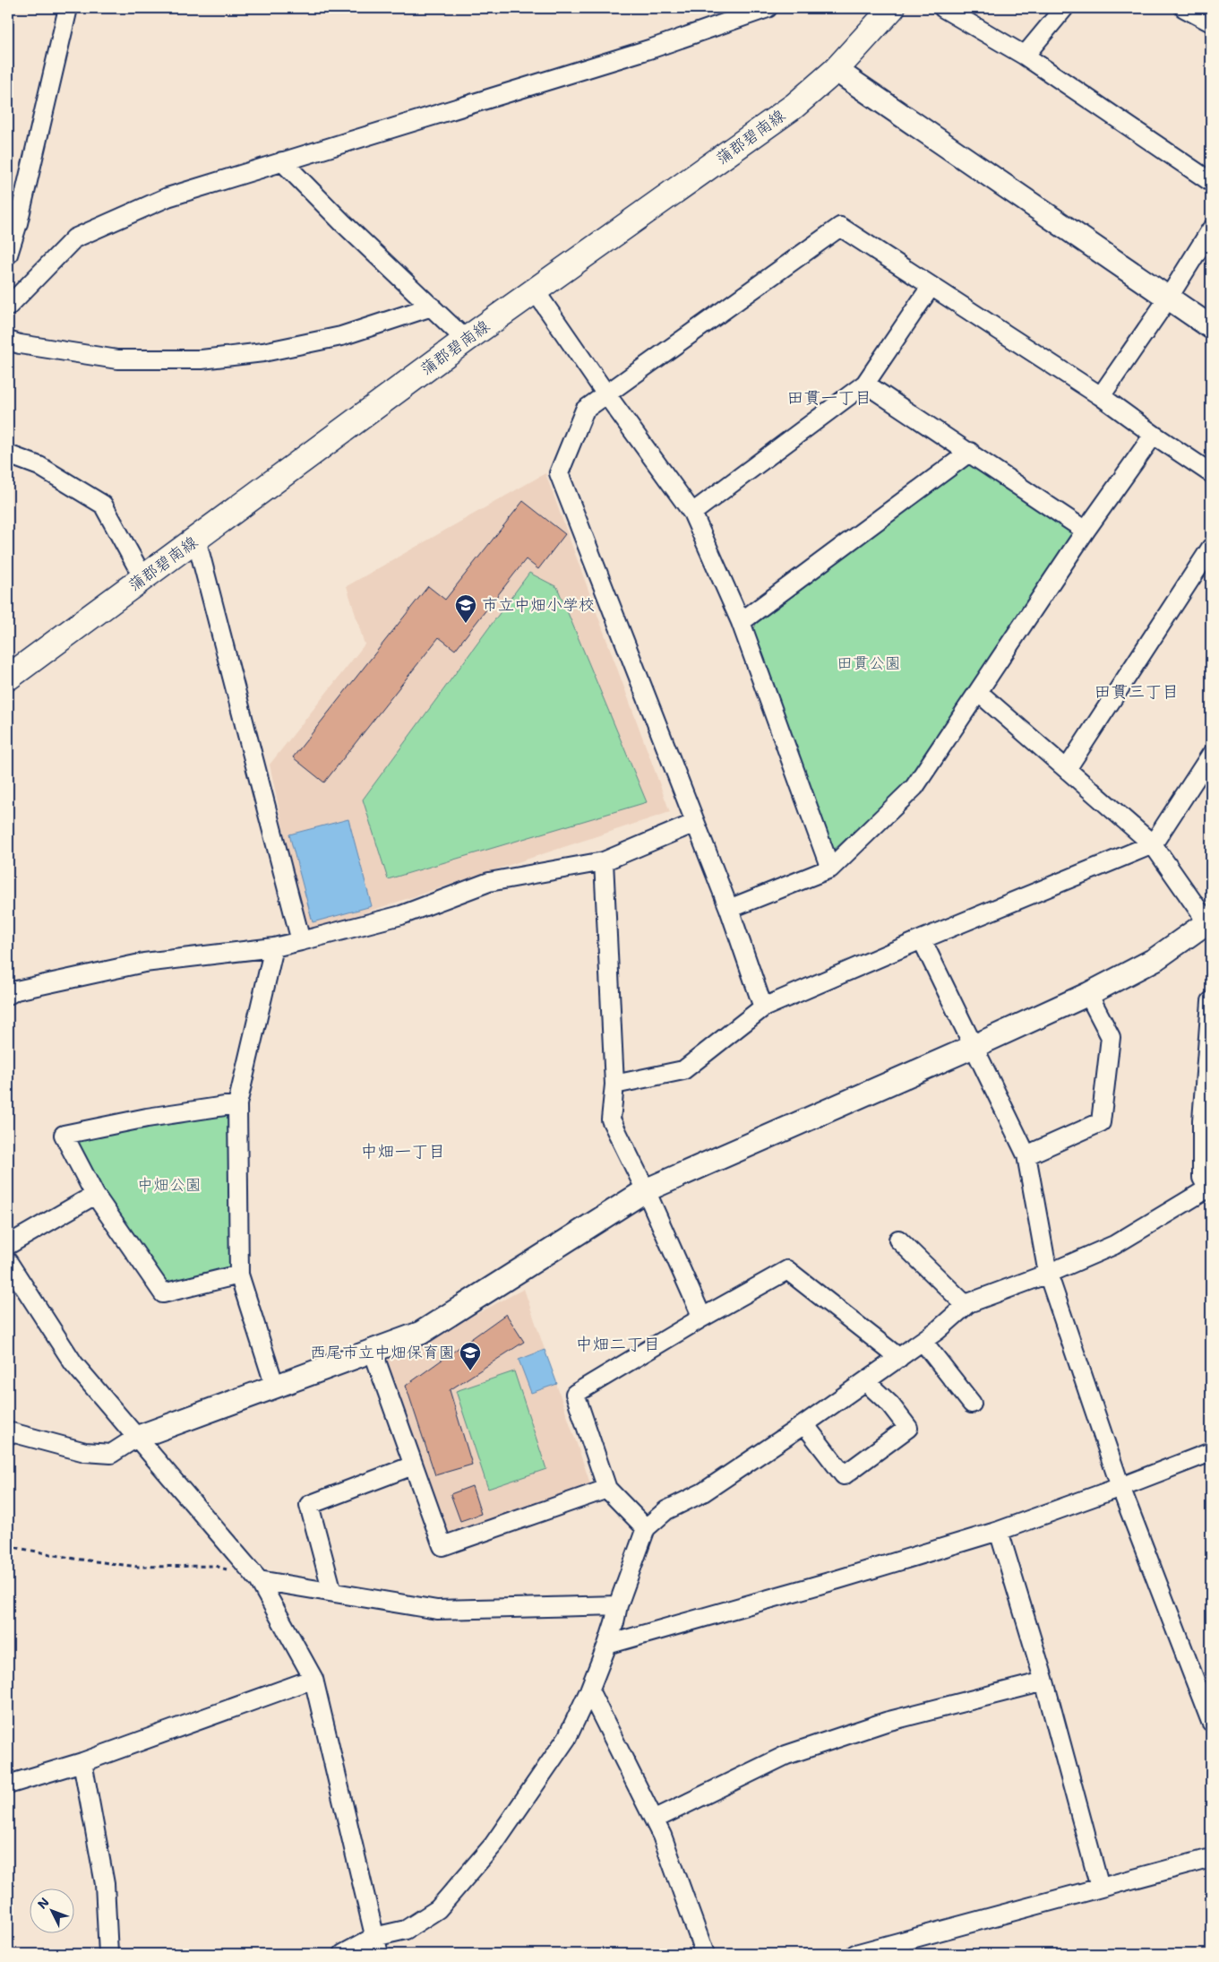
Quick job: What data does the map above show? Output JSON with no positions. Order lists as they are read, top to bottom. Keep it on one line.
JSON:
{"streets":{"main road":["蒲郡碧南線"]},"districts":["田貫一丁目","田貫三丁目","中畑一丁目","中畑二丁目"],"parks":["田貫公園","中畑公園"],"places":{"school or university":["市立中畑小学校","西尾市立中畑保育園"]},"north":"top left"}
